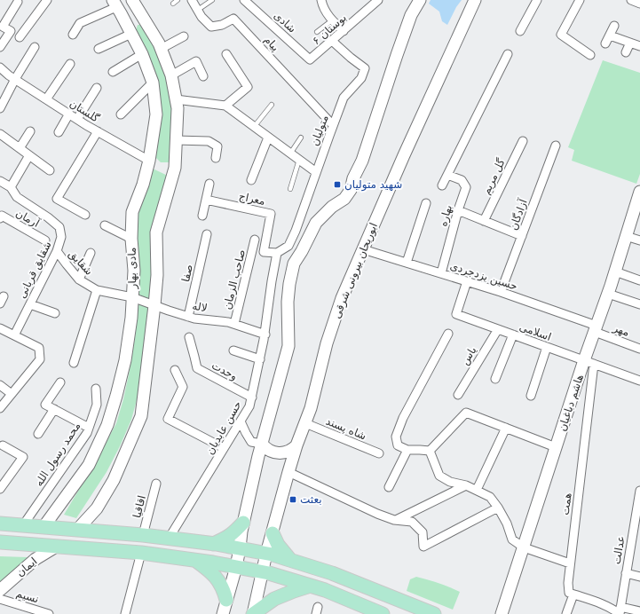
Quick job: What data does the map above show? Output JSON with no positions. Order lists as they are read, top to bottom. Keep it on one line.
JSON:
{"streets":{"street":["شادی","بوستان ۶","پیام","گلستان","متولیان","گل مریم","معراج","آزادگان","بهاره","آرمان","شقایق","مادی بهار","شقایق قربانی","ابوریحان بیرونی شرقی","صفا","حسین یزدجردی","صاحب الزمان","لاله","مهر","اسلامی","یاس","وحدت","هاشم دباغیان","حسن عابدیان","شاه پسند","محمد رسول الله","همت","اقاقیا","عدالت","ایمان","نسیم"]},"crossings":[["شادی","بوستان ۶"],["بوستان ۶","متولیان"],["پیام","متولیان"],["گلستان","مادی بهار"],["معراج","حسن عابدیان"],["آزادگان","حسین یزدجردی"],["بهاره","حسین یزدجردی"],["شقایق","مادی بهار"],["شقایق","شقایق قربانی"],["شقایق","لاله"],["مادی بهار","لاله"],["ابوریحان بیرونی شرقی","حسین یزدجردی"],["ابوریحان بیرونی شرقی","شاه پسند"],["صفا","لاله"],["حسین یزدجردی","مهر"],["حسین یزدجردی","اسلامی"],["حسین یزدجردی","هاشم دباغیان"],["صاحب الزمان","لاله"],["لاله","حسن عابدیان"],["مهر","هاشم دباغیان"],["اسلامی","یاس"],["اسلامی","هاشم دباغیان"],["اسلامی","همت"],["وحدت","حسن عابدیان"],["هاشم دباغیان","همت"]],"places":{"transit":["شهید متولیان","بعثت"]}}
